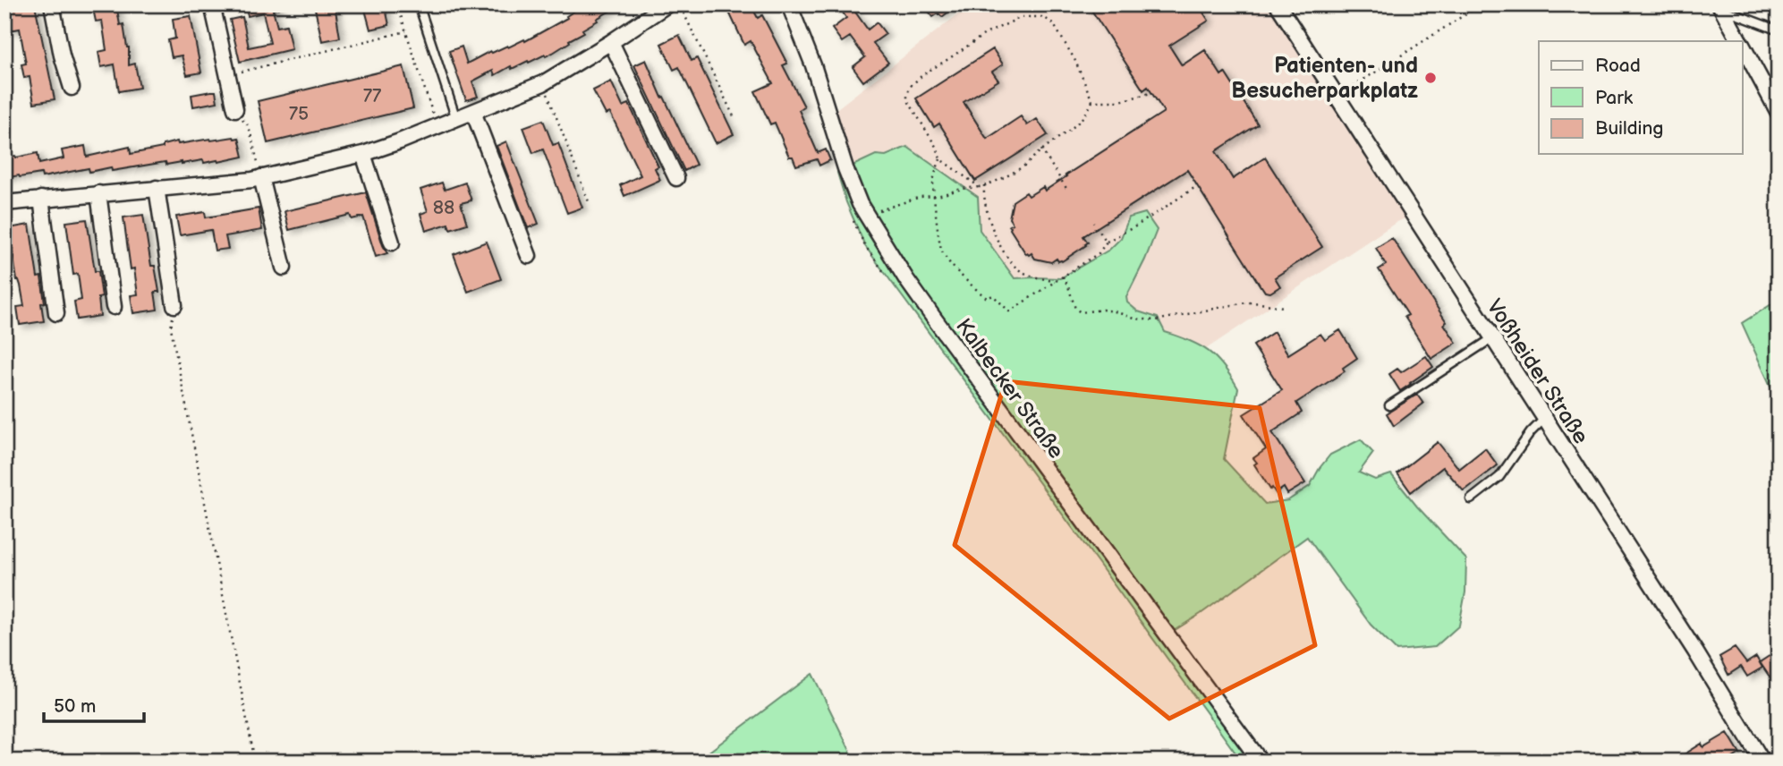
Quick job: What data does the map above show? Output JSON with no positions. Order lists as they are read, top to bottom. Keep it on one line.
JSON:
{"streets":{"street":["Voßheider Straße","Kalbecker Straße"]},"places":["Patienten- und Besucherparkplatz"],"house_numbers":["77","75","88"],"legend":["Road","Park","Building"],"scale_bar":"50 m"}
